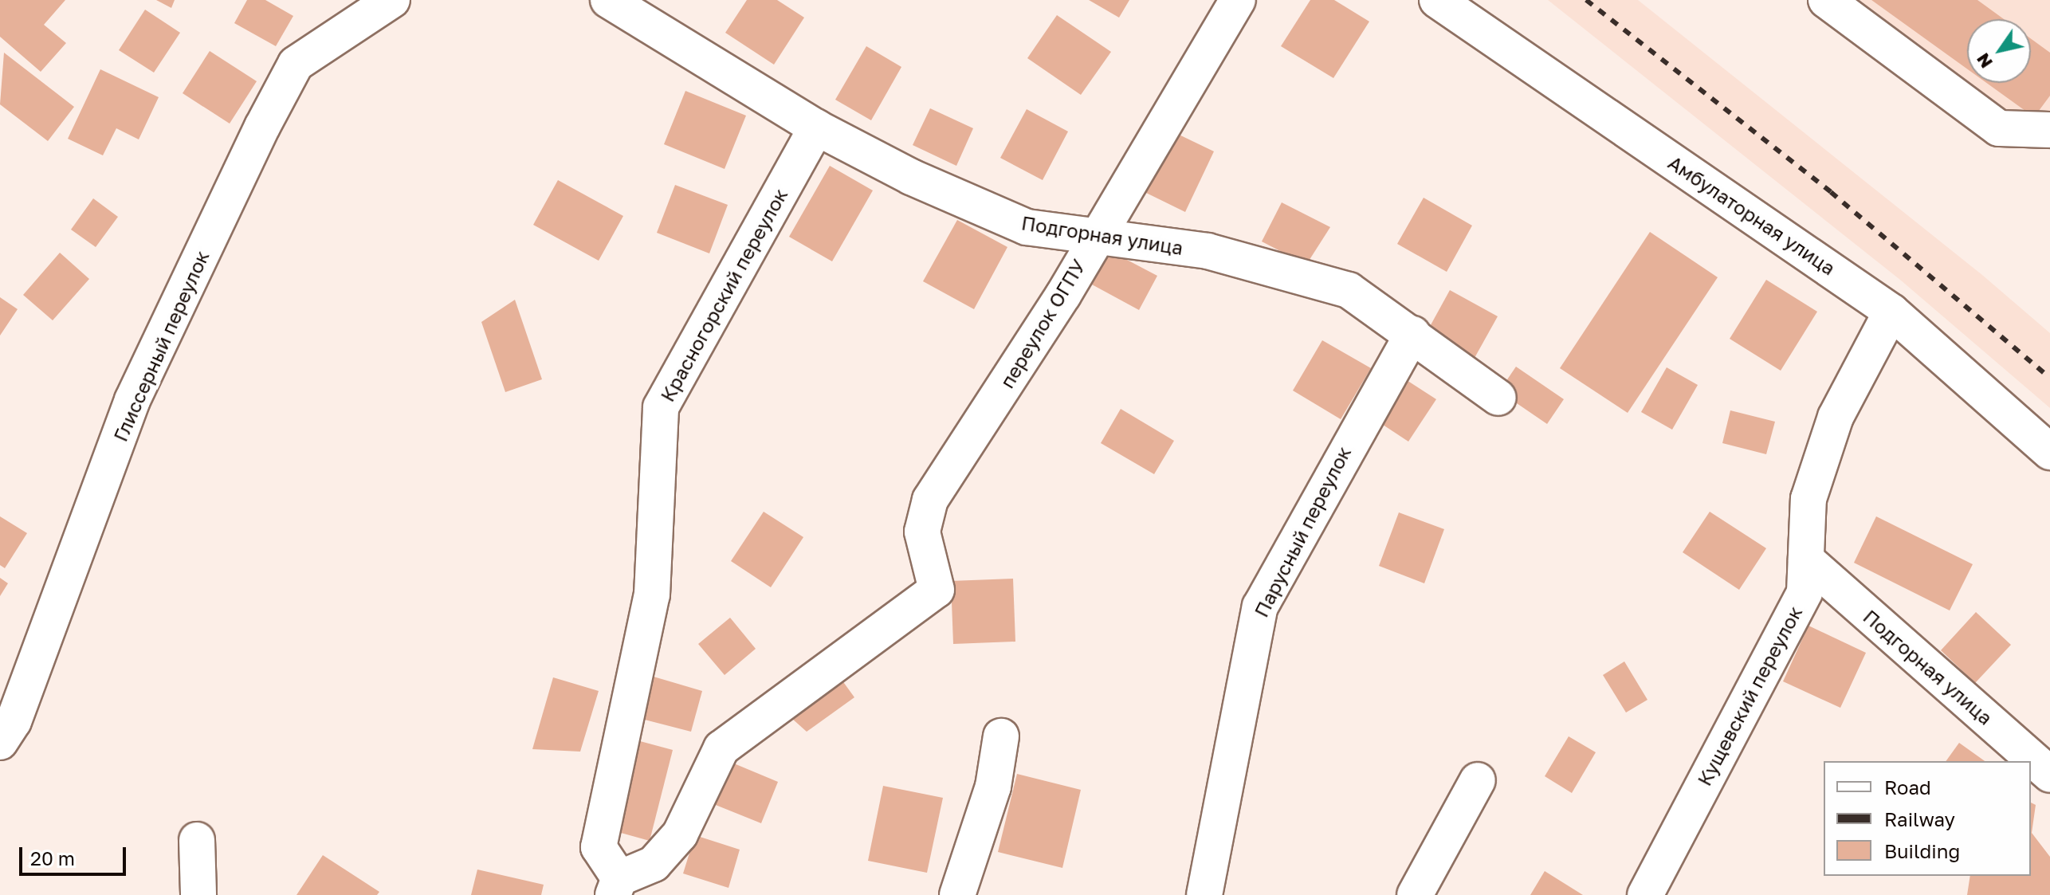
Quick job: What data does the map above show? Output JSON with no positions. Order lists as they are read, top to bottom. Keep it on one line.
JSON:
{"streets":{"street":["Амбулаторная улица","Подгорная улица","Красногорский переулок","переулок ОГПУ","Глиссерный переулок","Парусный переулок","Кущевский переулок"]},"crossings":[["Амбулаторная улица","Кущевский переулок"],["Подгорная улица","Красногорский переулок"],["Подгорная улица","переулок ОГПУ"],["Подгорная улица","Парусный переулок"],["Подгорная улица","Кущевский переулок"],["Красногорский переулок","переулок ОГПУ"]],"legend":["Road","Railway","Building"],"scale_bar":"20 m","north":"bottom left"}
